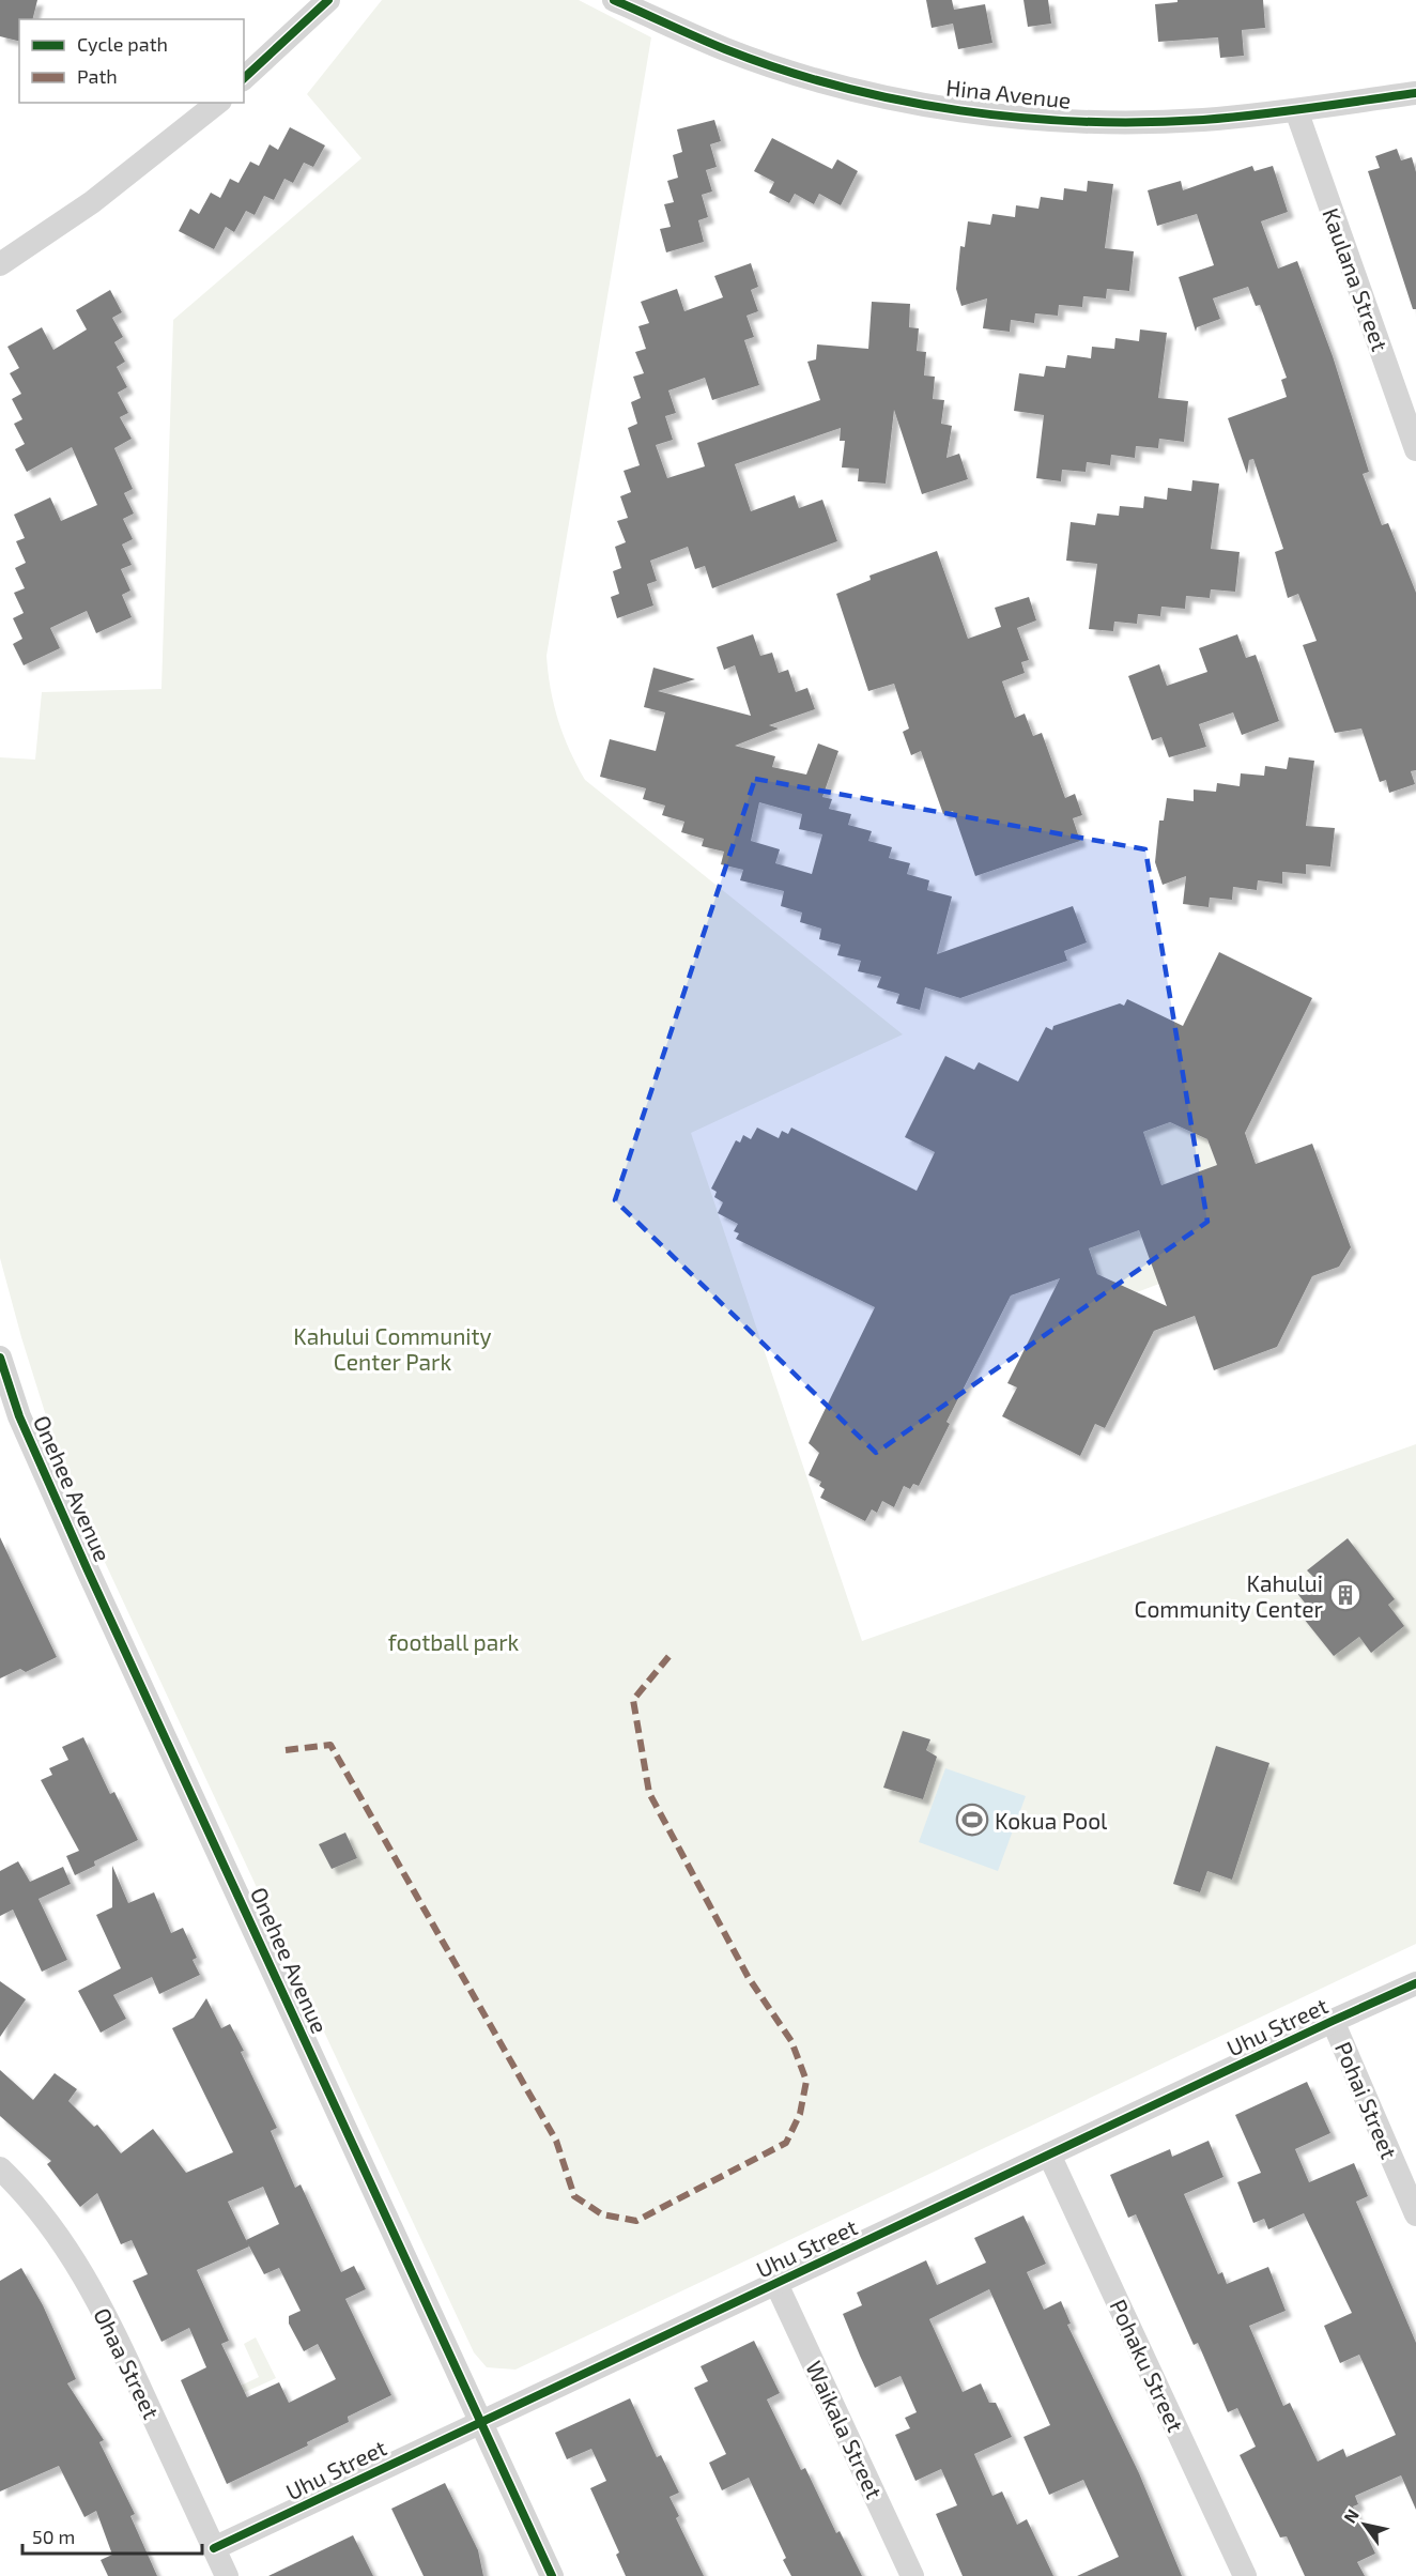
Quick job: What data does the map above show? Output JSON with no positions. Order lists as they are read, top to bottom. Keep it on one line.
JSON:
{"streets":{"street":["Hina Avenue","Kaulana Street","Onehee Avenue","Uhu Street","Pohai Street","Ohaa Street","Pohaku Street","Waikala Street"]},"crossings":[["Hina Avenue","Kaulana Street"],["Onehee Avenue","Uhu Street"],["Uhu Street","Pohai Street"],["Uhu Street","Ohaa Street"],["Uhu Street","Pohaku Street"],["Uhu Street","Waikala Street"]],"parks":["Kahului Community Center Park","football park"],"places":{"building":["Kahului Community Center"],"sports":["Kokua Pool"]},"legend":["Cycle path","Path"],"scale_bar":"50 m","north":"top left"}
